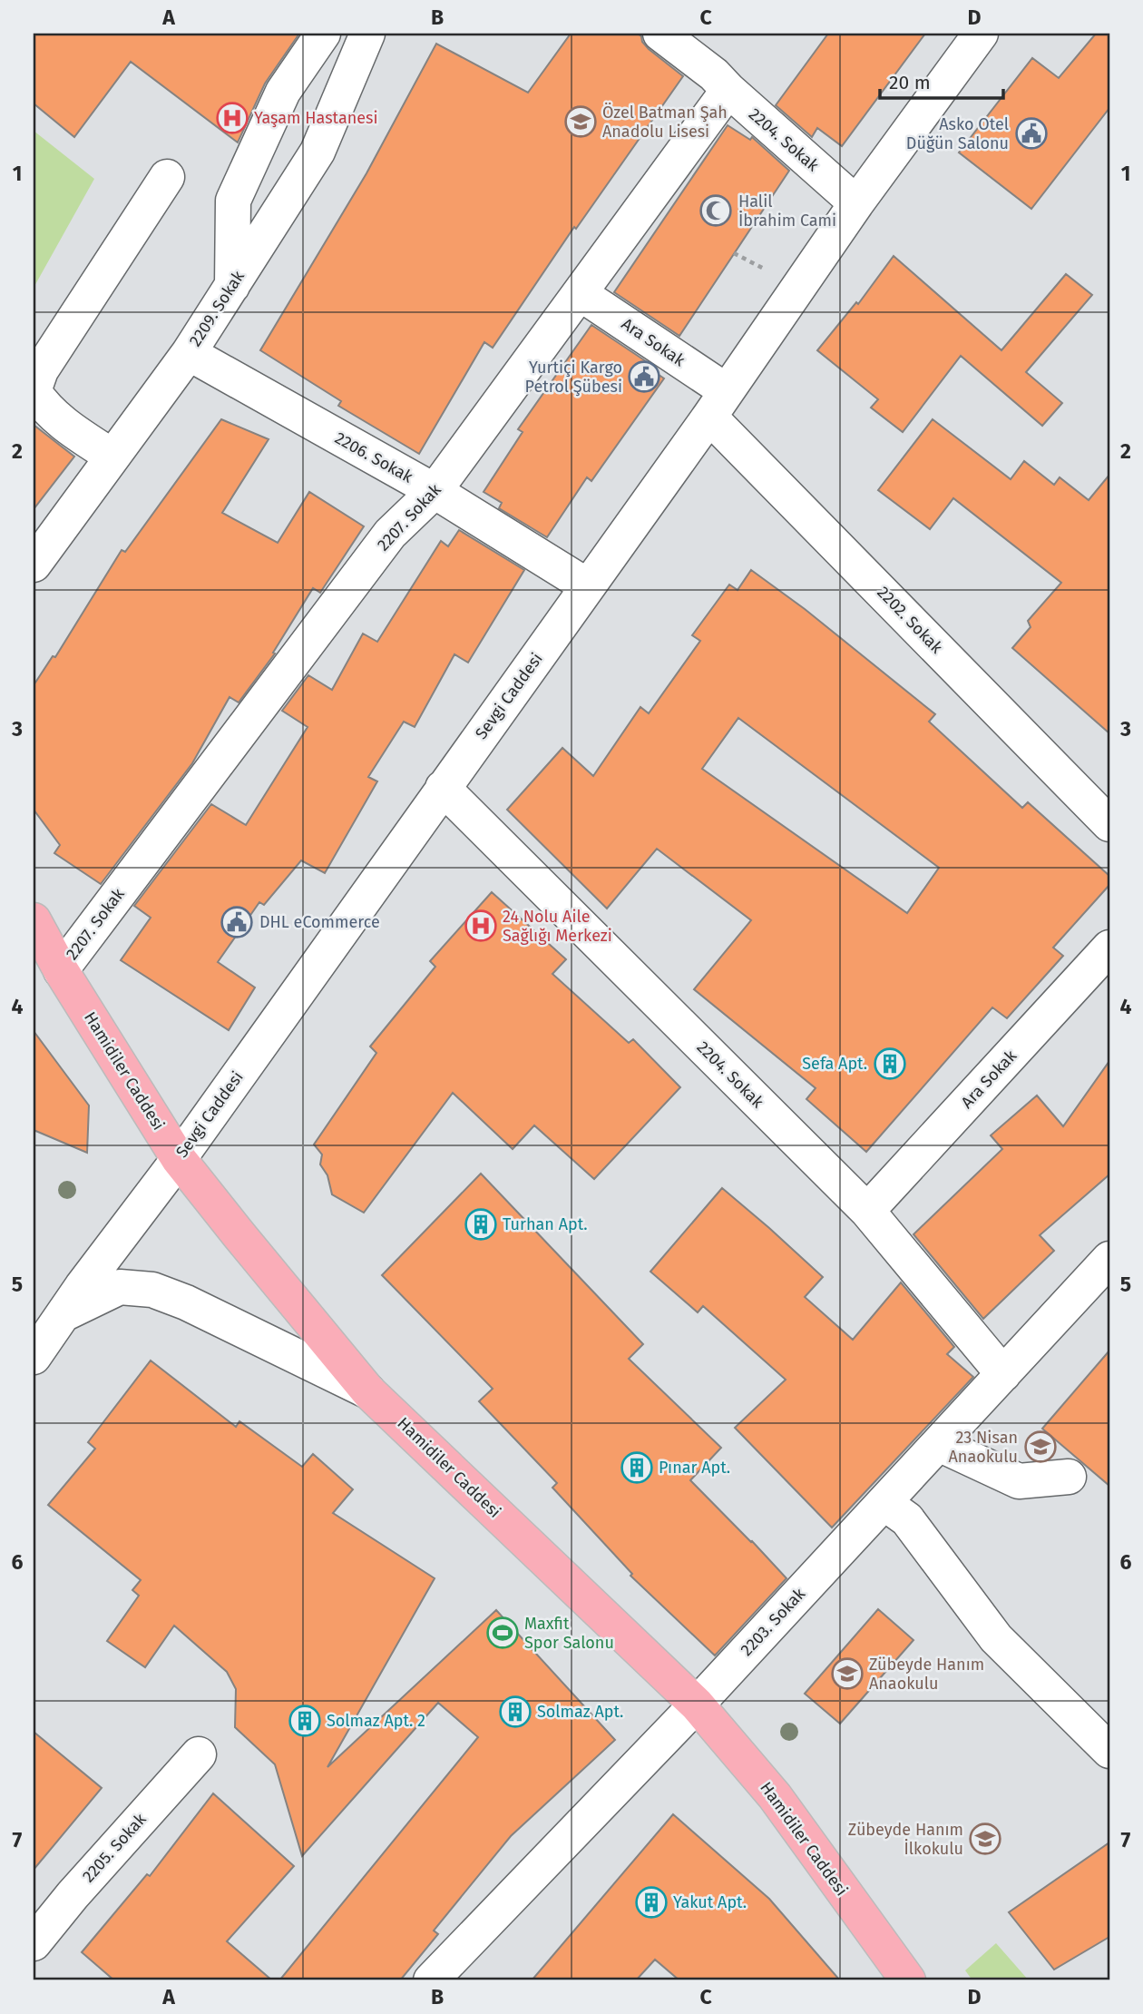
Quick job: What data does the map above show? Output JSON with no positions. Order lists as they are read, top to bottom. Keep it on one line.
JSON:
{"streets":{"main road":["Hamidiler Caddesi"],"street":["2204. Sokak","2209. Sokak","Ara Sokak","2206. Sokak","2207. Sokak","2202. Sokak","Sevgi Caddesi","2203. Sokak","2205. Sokak"]},"crossings":[["2204. Sokak","Ara Sokak"],["2204. Sokak","2207. Sokak"],["2204. Sokak","Sevgi Caddesi"],["2204. Sokak","2203. Sokak"],["2209. Sokak","2206. Sokak"],["Ara Sokak","2207. Sokak"],["Ara Sokak","2202. Sokak"],["Ara Sokak","Sevgi Caddesi"],["2206. Sokak","2207. Sokak"],["2206. Sokak","Sevgi Caddesi"],["2207. Sokak","Hamidiler Caddesi"],["2202. Sokak","Sevgi Caddesi"],["Sevgi Caddesi","Hamidiler Caddesi"],["Hamidiler Caddesi","2203. Sokak"]],"places":{"hospital":["Yaşam Hastanesi","24 Nolu Aile Sağlığı Merkezi"],"school or university":["Özel Batman Şah Anadolu Lisesi","23 Nisan Anaokulu","Zübeyde Hanım Anaokulu","Zübeyde Hanım İlkokulu"],"public building":["Asko Otel Düğün Salonu","Yurtiçi Kargo Petrol Şübesi","DHL eCommerce"],"mosque":["Halil İbrahim Cami"],"building":["Sefa Apt.","Turhan Apt.","Pınar Apt.","Solmaz Apt.","Solmaz Apt. 2","Yakut Apt."],"sports":["Maxfit Spor Salonu"]},"scale_bar":"20 m","grid":{"columns":["A","B","C","D"],"rows":["1","2","3","4","5","6","7"]}}
